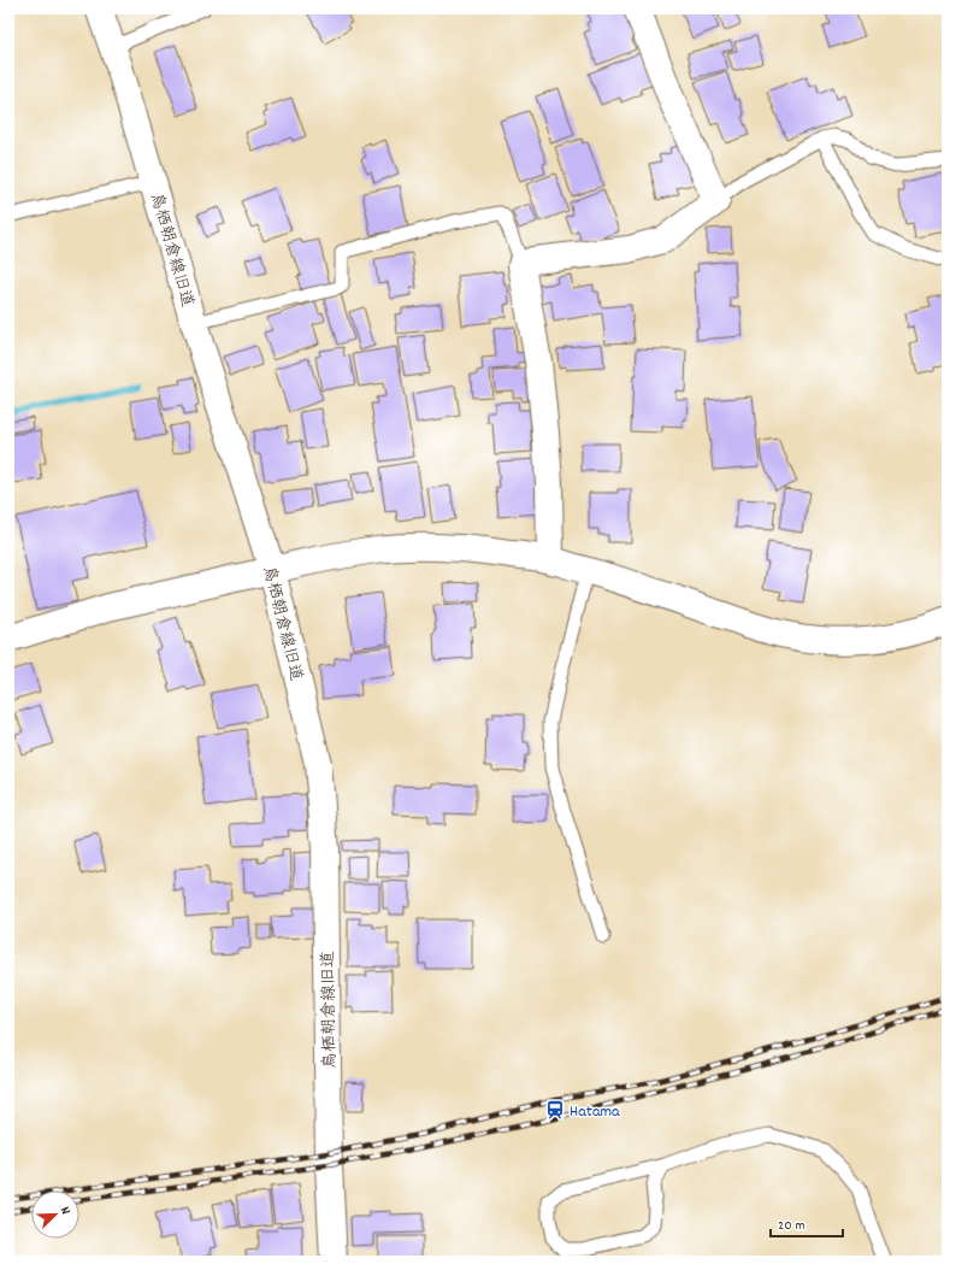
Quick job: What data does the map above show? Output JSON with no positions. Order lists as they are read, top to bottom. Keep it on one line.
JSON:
{"streets":{"street":["鳥栖朝倉線旧道"]},"places":{"station":["Hatama"]},"scale_bar":"20 m","north":"top right"}
